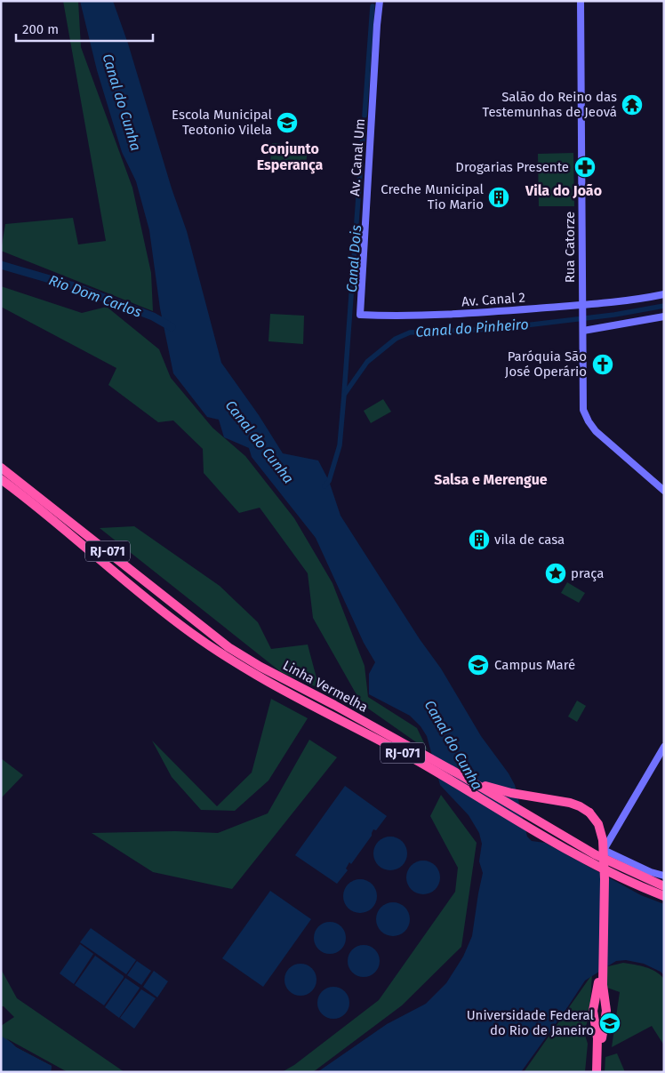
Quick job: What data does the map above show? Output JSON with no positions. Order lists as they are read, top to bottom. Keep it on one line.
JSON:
{"streets":{"highway":["RJ-071","Linha Vermelha"],"street":["Av. Canal Um","Rua Catorze","Av. Canal 2"]},"crossings":[["Av. Canal Um","Av. Canal 2"],["Rua Catorze","Av. Canal 2"]],"districts":["Conjunto Esperança","Vila do João","Salsa e Merengue"],"water":["Canal do Cunha","Canal Dois","Rio Dom Carlos","Canal do Pinheiro"],"places":{"temple":["Salão do Reino das Testemunhas de Jeová"],"school or university":["Escola Municipal Teotonio Vilela","Campus Maré","Universidade Federal do Rio de Janeiro"],"pharmacy":["Drogarias Presente"],"building":["Creche Municipal Tio Mario","vila de casa"],"church":["Paróquia São José Operário"],"place":["praça"]},"scale_bar":"200 m"}
